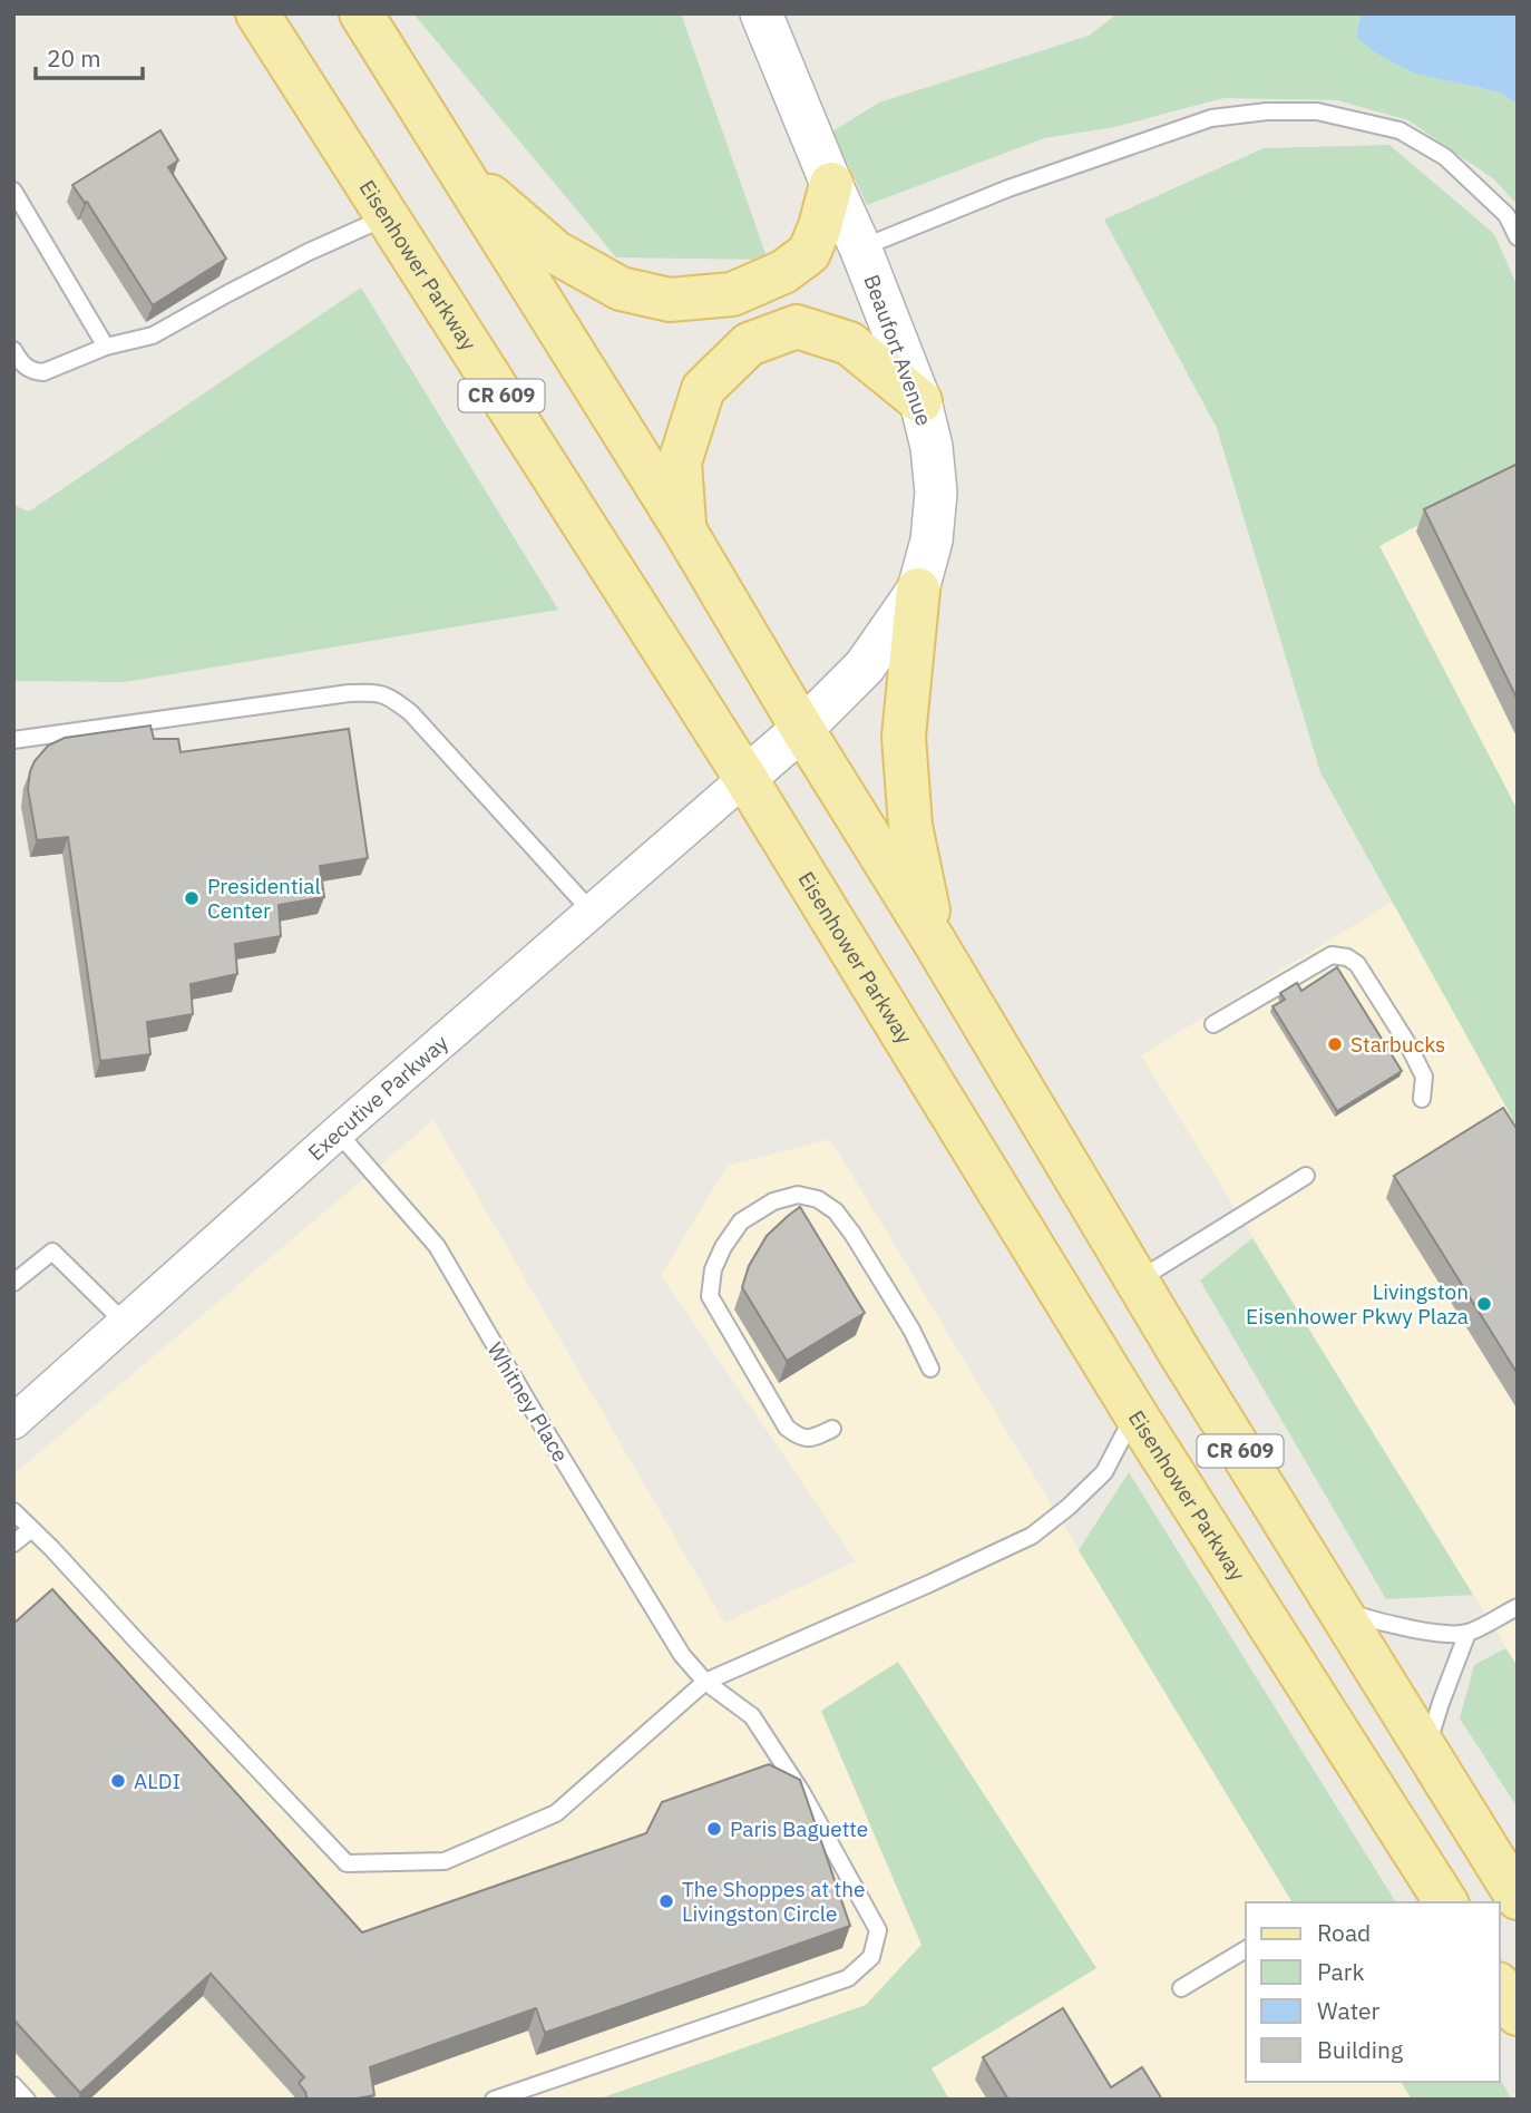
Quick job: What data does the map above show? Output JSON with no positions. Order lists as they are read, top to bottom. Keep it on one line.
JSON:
{"streets":{"main road":["Eisenhower Parkway","CR 609"],"street":["Beaufort Avenue","Executive Parkway"],"lane":["Whitney Place"]},"crossings":[["Eisenhower Parkway","Beaufort Avenue"],["Eisenhower Parkway","Executive Parkway"],["Beaufort Avenue","CR 609"],["Beaufort Avenue","Executive Parkway"],["Executive Parkway","Whitney Place"]],"places":["Presidential Center","Starbucks","Livingston Eisenhower Pkwy Plaza","ALDI","Paris Baguette","The Shoppes at the Livingston Circle"],"legend":["Road","Park","Water","Building"],"scale_bar":"20 m"}
